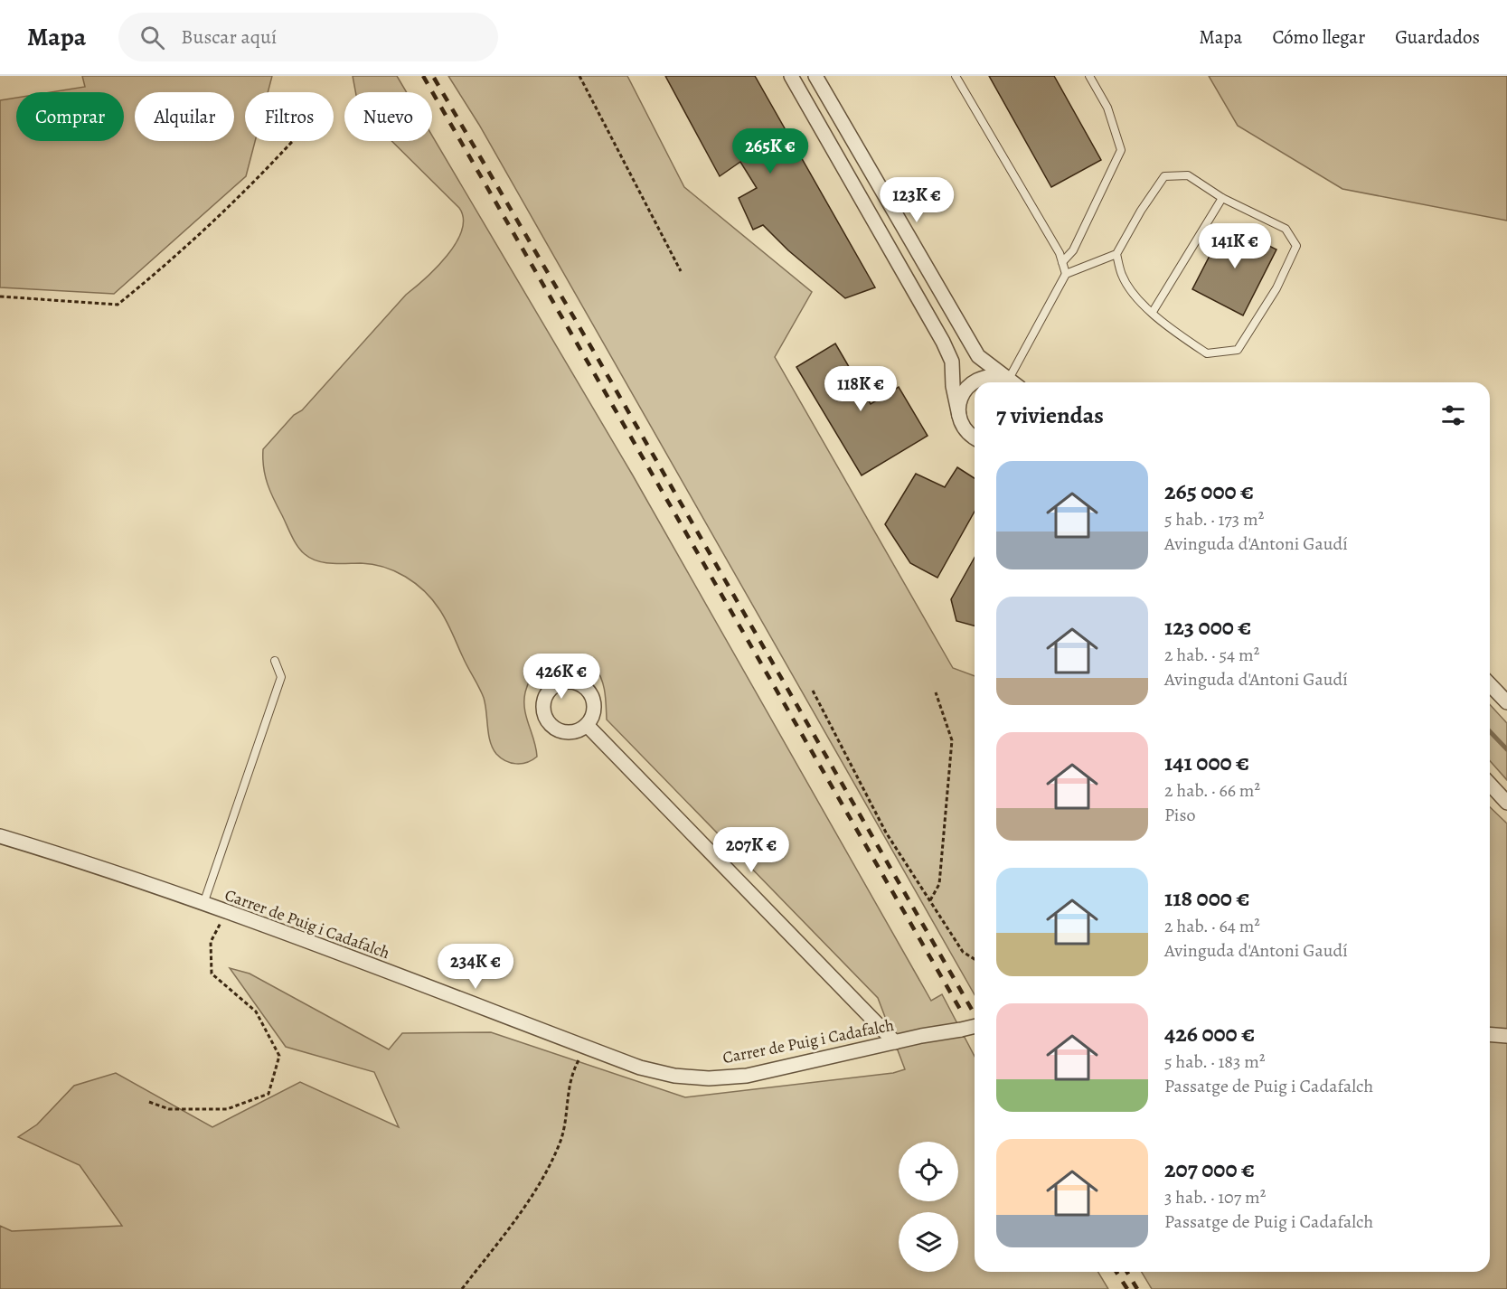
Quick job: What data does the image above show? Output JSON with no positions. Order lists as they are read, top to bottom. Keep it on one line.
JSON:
{"streets":{"street":["Carrer de Puig i Cadafalch"]},"page":{"header":"Mapa","search":"Buscar aquí","nav":["Mapa","Cómo llegar","Guardados"],"chip":["Comprar","Alquilar","Filtros","Nuevo"],"price":["265K €","123K €","141K €","118K €","426K €","207K €","234K €"],"heading":"7 viviendas","list":[{"name":"265 000 €","note":"5 hab. · 173 m² · Avinguda d'Antoni Gaudí"},{"name":"123 000 €","note":"2 hab. · 54 m² · Avinguda d'Antoni Gaudí"},{"name":"141 000 €","note":"2 hab. · 66 m² · Piso"},{"name":"118 000 €","note":"2 hab. · 64 m² · Avinguda d'Antoni Gaudí"},{"name":"426 000 €","note":"5 hab. · 183 m² · Passatge de Puig i Cadafalch"},{"name":"207 000 €","note":"3 hab. · 107 m² · Passatge de Puig i Cadafalch"}]}}
